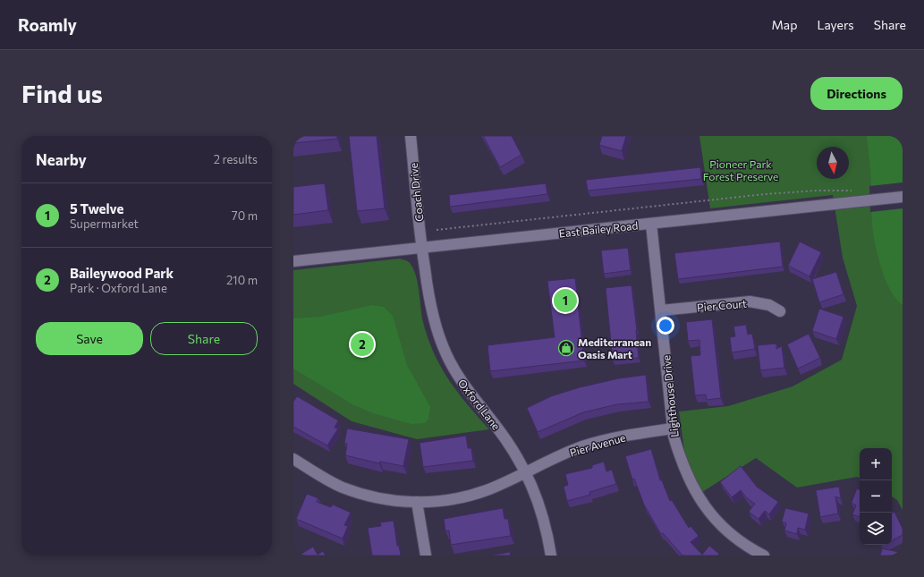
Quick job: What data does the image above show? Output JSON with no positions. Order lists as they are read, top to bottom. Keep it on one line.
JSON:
{"streets":{"street":["Coach Drive","East Bailey Road","Pier Court","Lighthouse Drive","Oxford Lane","Pier Avenue"]},"crossings":[["Coach Drive","East Bailey Road"],["Coach Drive","Oxford Lane"],["East Bailey Road","Lighthouse Drive"],["East Bailey Road","Oxford Lane"],["Pier Court","Lighthouse Drive"],["Lighthouse Drive","Pier Avenue"],["Oxford Lane","Pier Avenue"]],"parks":["Pioneer Park Forest Preserve"],"places":{"shop":["Mediterranean Oasis Mart"]},"north":"bottom","page":{"header":"Roamly","nav":["Map","Layers","Share"],"buttons":["Directions",["Save","Share"]],"title":"Find us","heading":["Nearby","2 results"],"list":[{"mark":"1","name":"5 Twelve","note":"Supermarket","value":"70 m"},{"mark":"2","name":"Baileywood Park","note":"Park · Oxford Lane","value":"210 m"}],"pins":["1","2"],"map_buttons":["+","−"]}}
